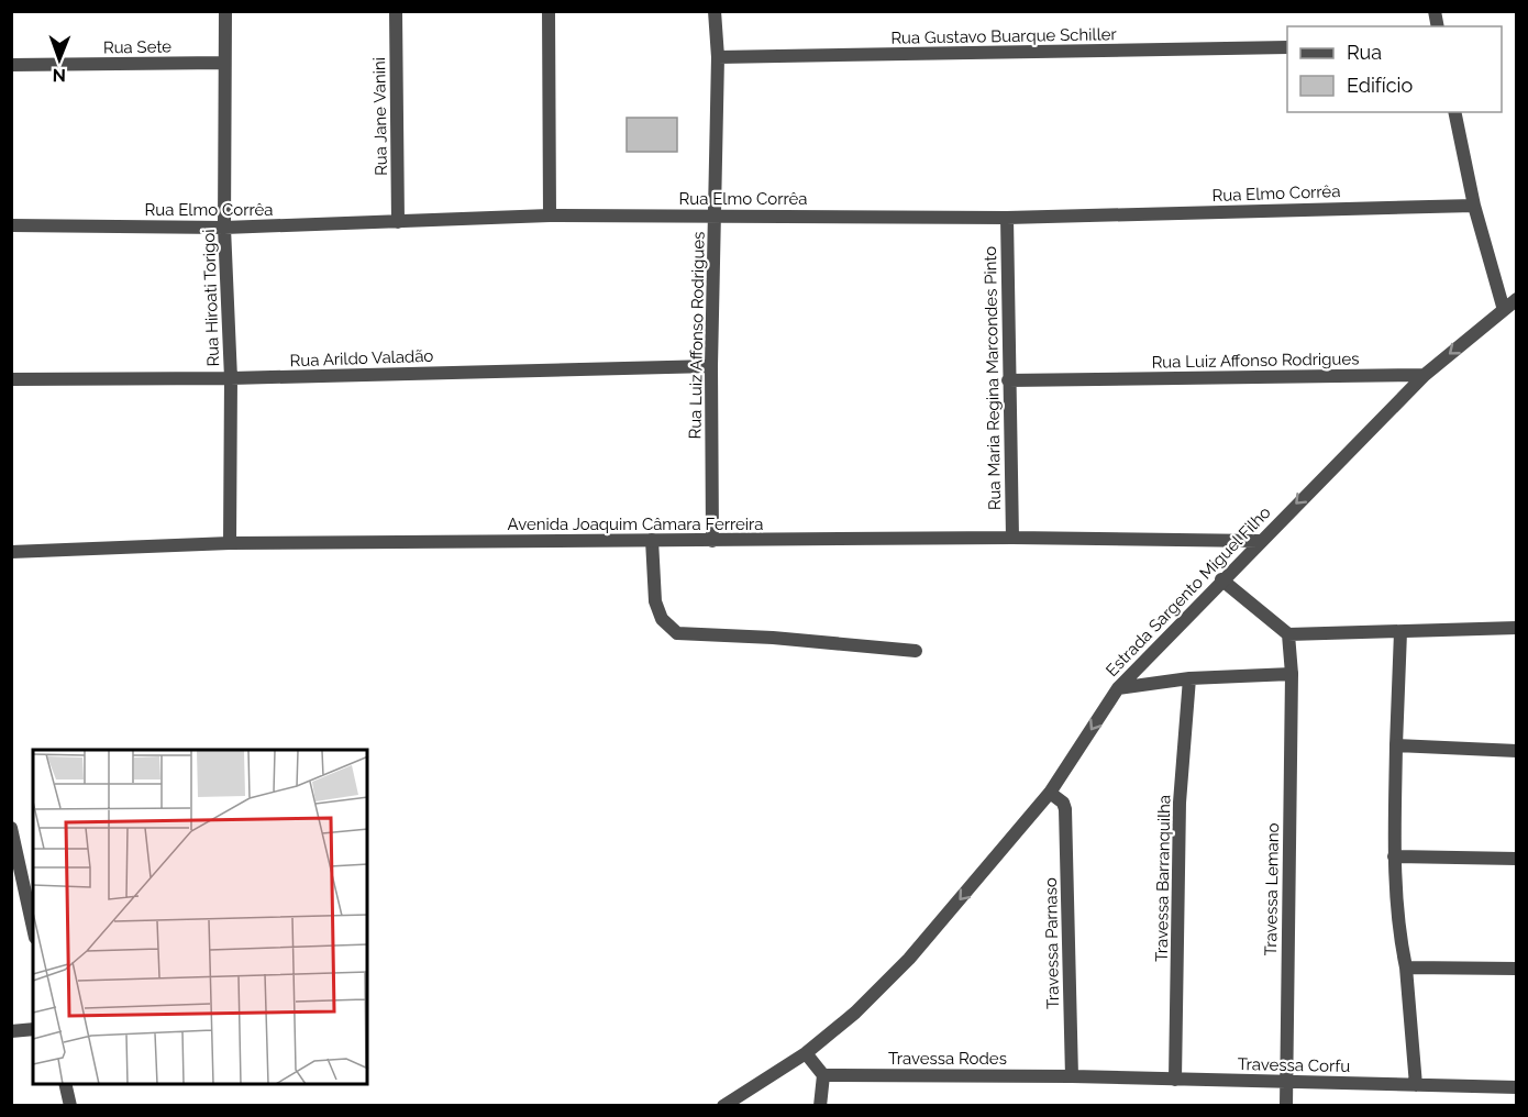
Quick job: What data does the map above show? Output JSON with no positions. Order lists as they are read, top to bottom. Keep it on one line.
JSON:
{"streets":{"street":["Rua Gustavo Buarque Schiller","Rua Sete","Rua Jane Vanini","Rua Elmo Corrêa","Rua Hiroati Torigoi","Rua Luiz Affonso Rodrigues","Rua Arildo Valadão","Rua Maria Regina Marcondes Pinto","Avenida Joaquim Câmara Ferreira","Estrada Sargento Miguel Filho","Travessa Barranquilha","Travessa Lemano","Travessa Parnaso","Travessa Rodes","Travessa Corfu"]},"crossings":[["Rua Gustavo Buarque Schiller","Rua Luiz Affonso Rodrigues"],["Rua Sete","Rua Hiroati Torigoi"],["Rua Jane Vanini","Rua Elmo Corrêa"],["Rua Elmo Corrêa","Rua Hiroati Torigoi"],["Rua Elmo Corrêa","Rua Luiz Affonso Rodrigues"],["Rua Elmo Corrêa","Rua Maria Regina Marcondes Pinto"],["Rua Hiroati Torigoi","Rua Arildo Valadão"],["Rua Hiroati Torigoi","Avenida Joaquim Câmara Ferreira"],["Rua Luiz Affonso Rodrigues","Rua Arildo Valadão"],["Rua Luiz Affonso Rodrigues","Rua Maria Regina Marcondes Pinto"],["Rua Luiz Affonso Rodrigues","Avenida Joaquim Câmara Ferreira"],["Rua Luiz Affonso Rodrigues","Estrada Sargento Miguel Filho"],["Rua Maria Regina Marcondes Pinto","Avenida Joaquim Câmara Ferreira"],["Avenida Joaquim Câmara Ferreira","Estrada Sargento Miguel Filho"],["Estrada Sargento Miguel Filho","Travessa Parnaso"],["Travessa Barranquilha","Travessa Corfu"],["Travessa Lemano","Travessa Corfu"],["Travessa Parnaso","Travessa Rodes"],["Travessa Parnaso","Travessa Corfu"],["Travessa Rodes","Travessa Corfu"]],"one_way":["Estrada Sargento Miguel Filho"],"legend":["Rua","Edifício"],"north":"bottom"}
